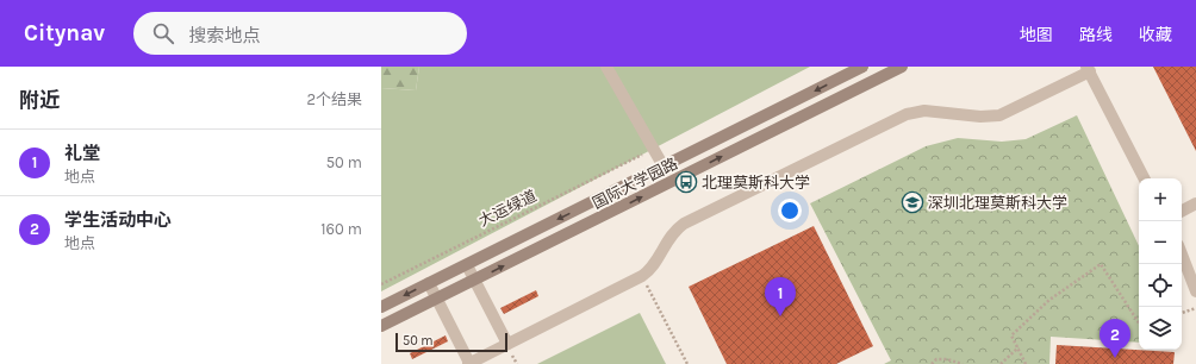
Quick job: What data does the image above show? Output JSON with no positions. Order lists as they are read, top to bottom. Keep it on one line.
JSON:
{"streets":{"street":["国际大学园路"],"path":["大运绿道"]},"places":{"bus stop":["北理莫斯科大学"],"school or university":["深圳北理莫斯科大学"]},"scale_bar":"50 m","page":{"header":"Citynav","search":"搜索地点","nav":["地图","路线","收藏"],"heading":["附近","2个结果"],"list":[{"mark":"1","name":"礼堂","note":"地点","value":"50 m"},{"mark":"2","name":"学生活动中心","note":"地点","value":"160 m"}],"map_buttons":["+","−"],"pins":["1","2"],"scale":"50 m"}}
